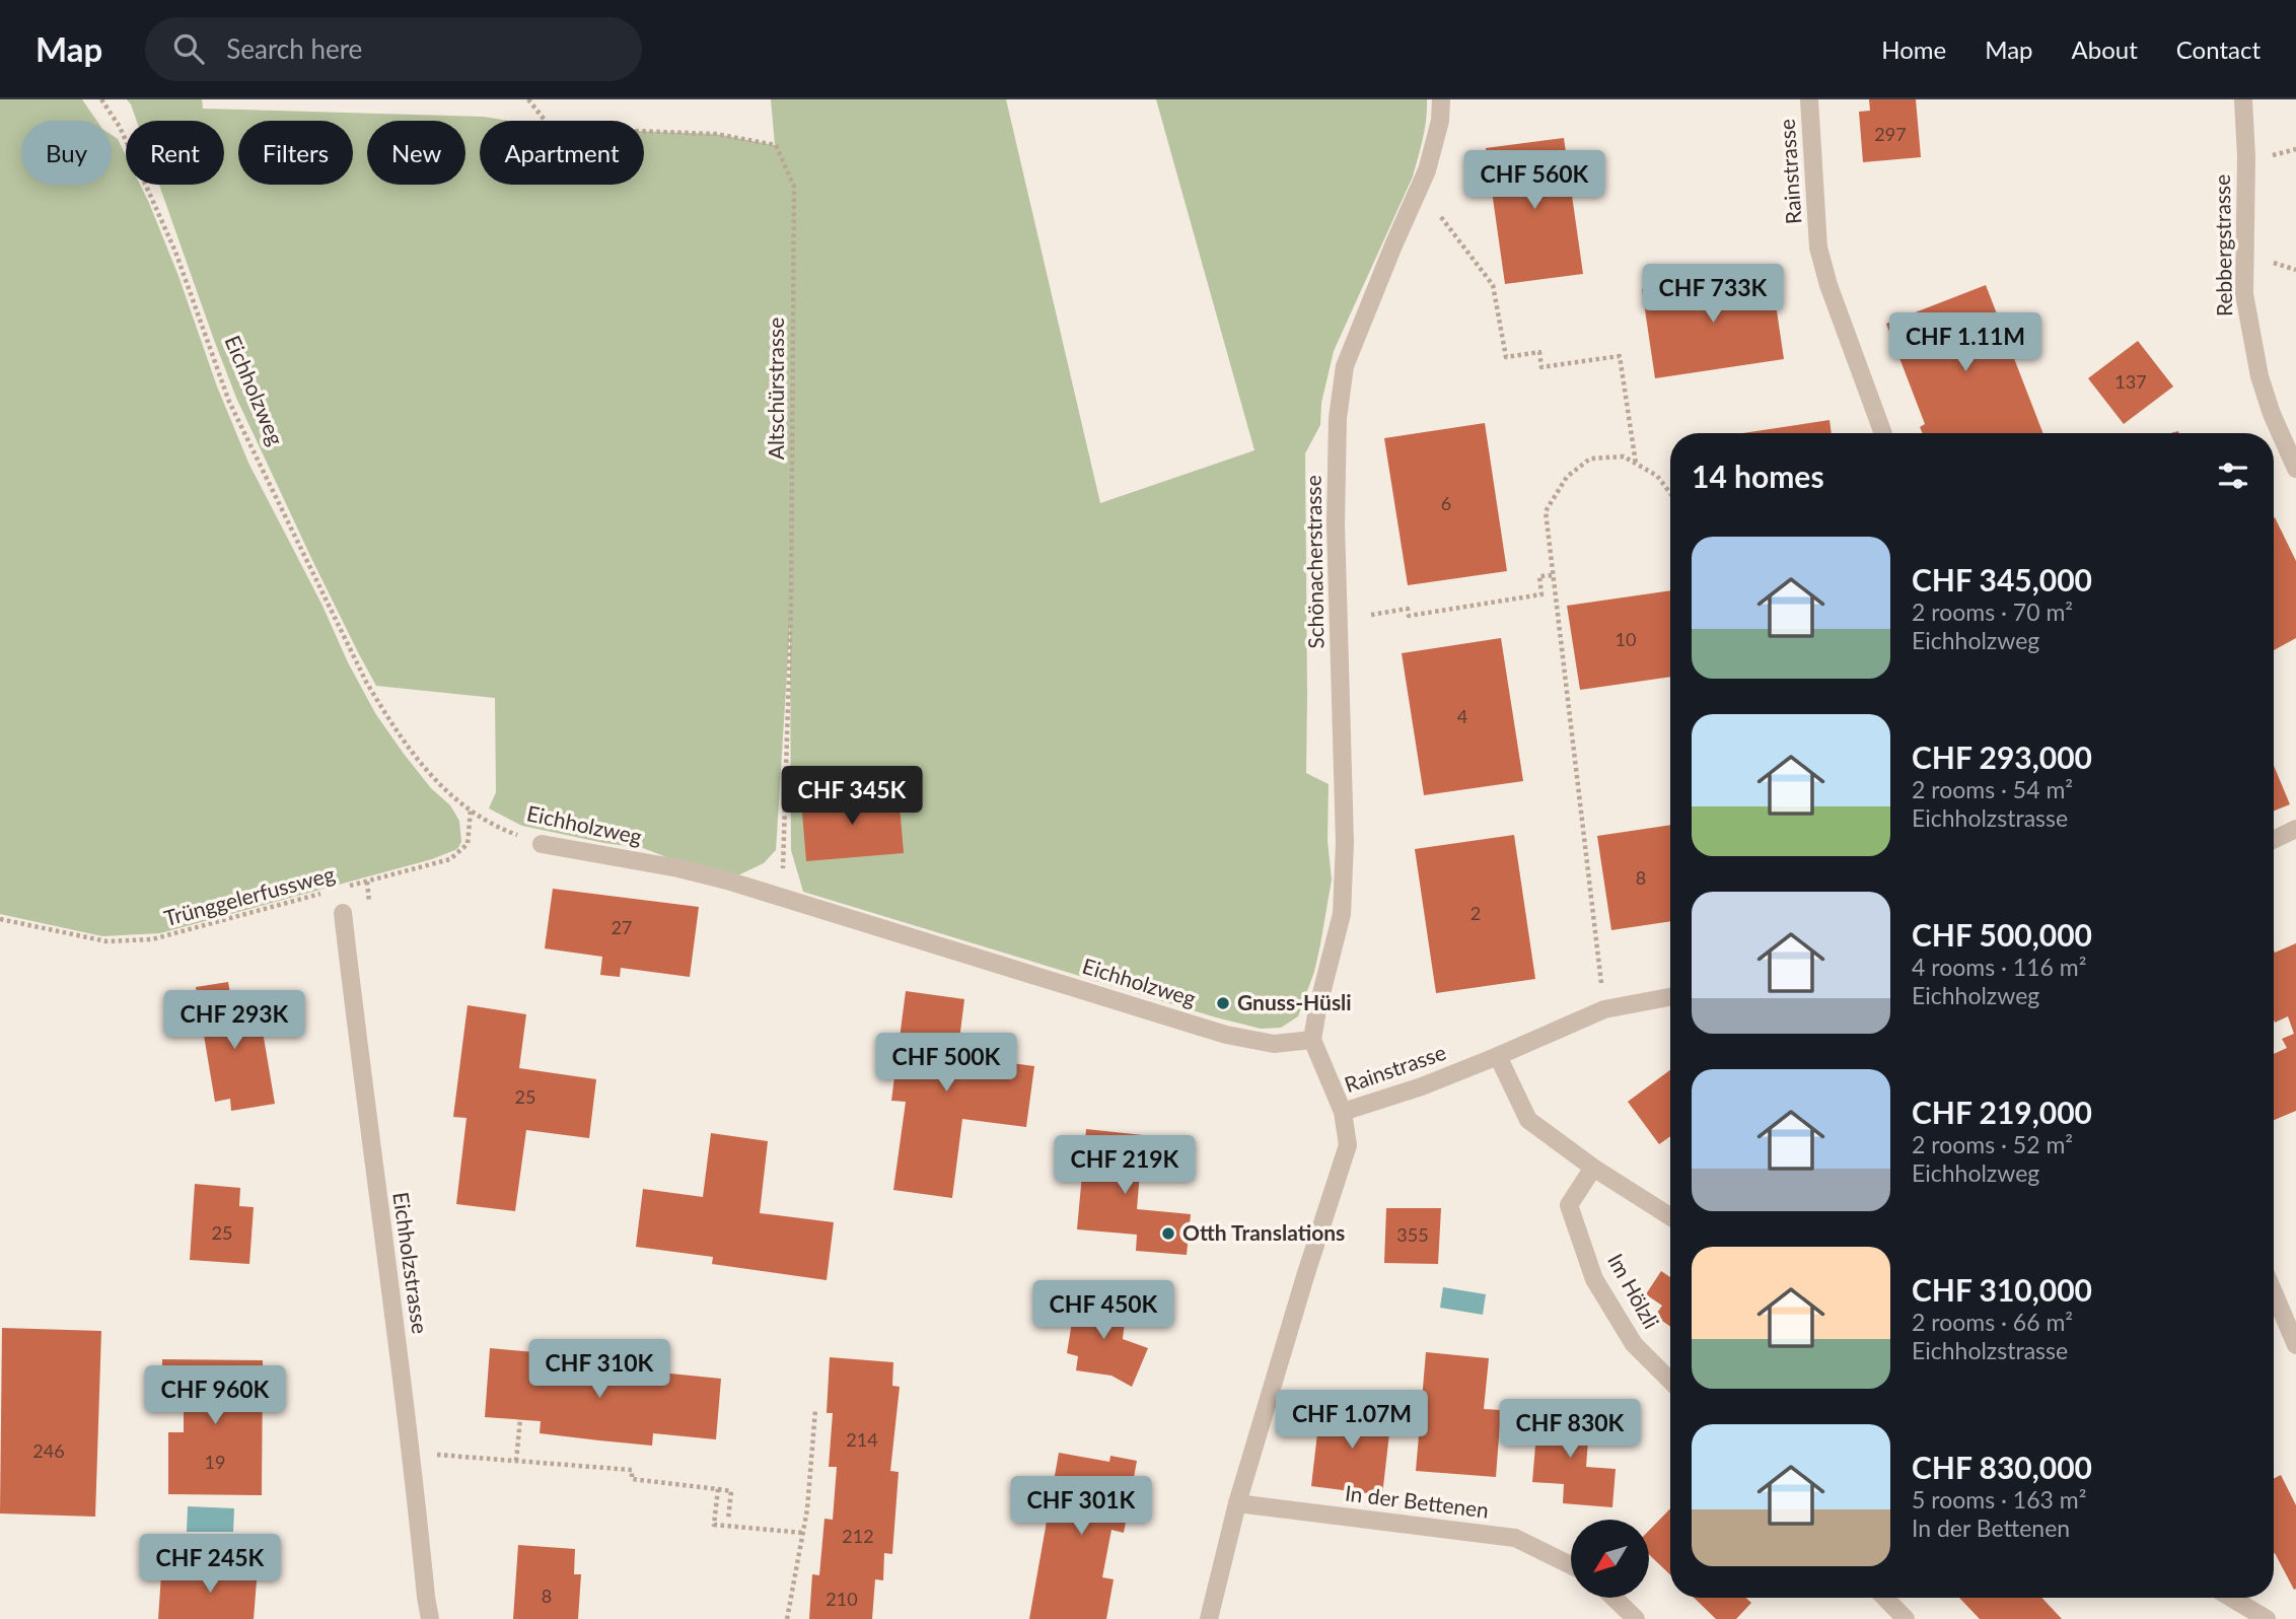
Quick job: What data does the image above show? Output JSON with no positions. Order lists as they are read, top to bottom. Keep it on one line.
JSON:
{"streets":{"street":["Rainstrasse","Rebbergstrasse","Eichholzweg","Schönacherstrasse","Eichholzstrasse","Im Hölzli","In der Bettenen"],"path":["Altschürstrasse","Trünggelerfussweg"]},"crossings":[["Rainstrasse","In der Bettenen"],["Altschürstrasse","Eichholzweg"],["Eichholzweg","Schönacherstrasse"],["Eichholzweg","Trünggelerfussweg"]],"places":["Gnuss-Hüsli","Otth Translations"],"house_numbers":["297","137","6","10","4","8","2","27","25","25","355","214","246","19","212","8","210"],"north":"bottom left","page":{"header":"Map","search":"Search here","nav":["Home","Map","About","Contact"],"chip":["Buy","Rent","Filters","New","Apartment"],"price":["CHF 560K","CHF 733K","CHF 1.11M","CHF 345K","CHF 293K","CHF 500K","CHF 219K","CHF 450K","CHF 310K","CHF 960K","CHF 1.07M","CHF 830K","CHF 301K","CHF 245K"],"heading":"14 homes","list":[{"name":"CHF 345,000","note":"2 rooms · 70 m² · Eichholzweg"},{"name":"CHF 293,000","note":"2 rooms · 54 m² · Eichholzstrasse"},{"name":"CHF 500,000","note":"4 rooms · 116 m² · Eichholzweg"},{"name":"CHF 219,000","note":"2 rooms · 52 m² · Eichholzweg"},{"name":"CHF 310,000","note":"2 rooms · 66 m² · Eichholzstrasse"},{"name":"CHF 830,000","note":"5 rooms · 163 m² · In der Bettenen"}]}}
